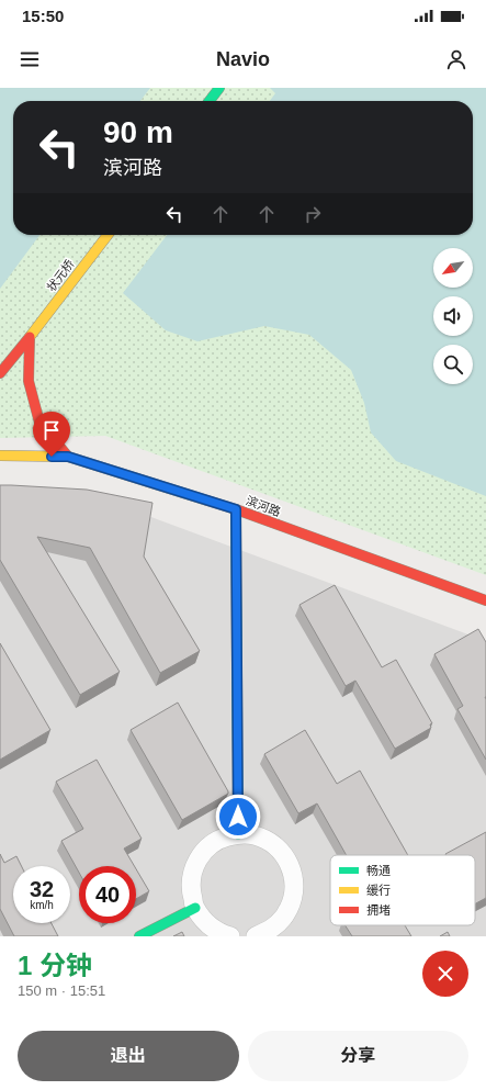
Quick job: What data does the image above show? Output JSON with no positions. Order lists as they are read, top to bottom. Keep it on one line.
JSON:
{"streets":{"street":["状元桥","滨河路"]},"legend":["畅通","缓行","拥堵"],"north":"bottom left","page":{"status":"15:50","header":"Navio","turn":["90 m","滨河路"],"speed":"32 km/h","limit":"40","heading":["1 分钟","150 m · 15:51"],"buttons":["退出","分享"]}}
